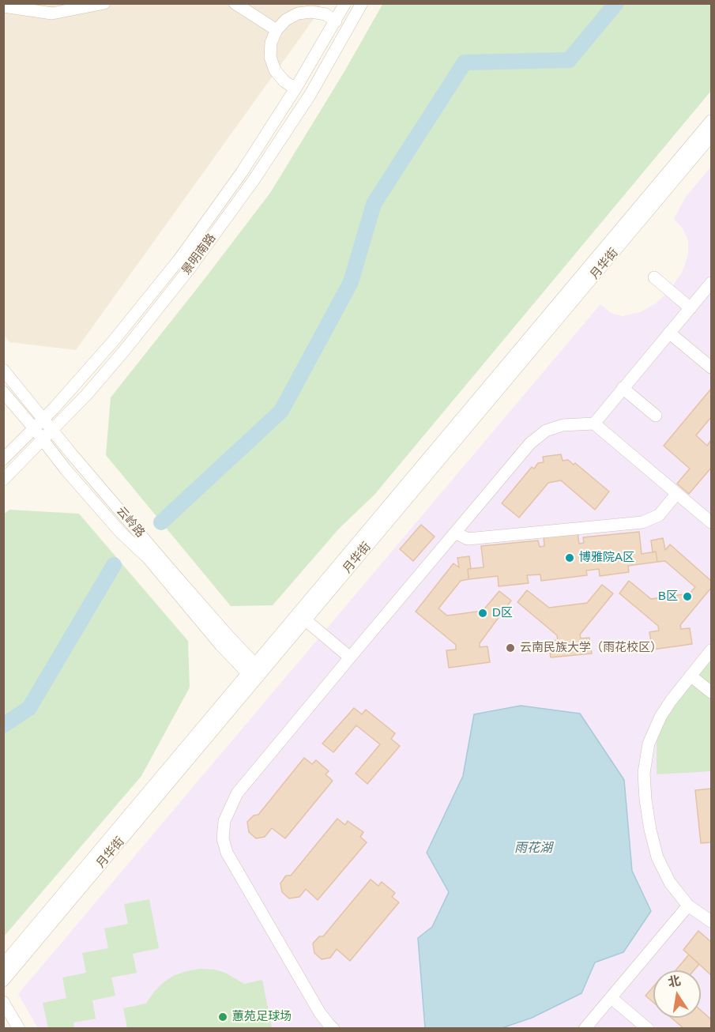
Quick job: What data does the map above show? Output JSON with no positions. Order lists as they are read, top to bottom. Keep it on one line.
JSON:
{"streets":{"street":["景明南路","月华街","云岭路"]},"crossings":[["景明南路","云岭路"],["月华街","云岭路"]],"water":["雨花湖"],"places":["博雅院A区","B区","D区","云南民族大学（雨花校区）","蕙苑足球场"],"north":"top"}
